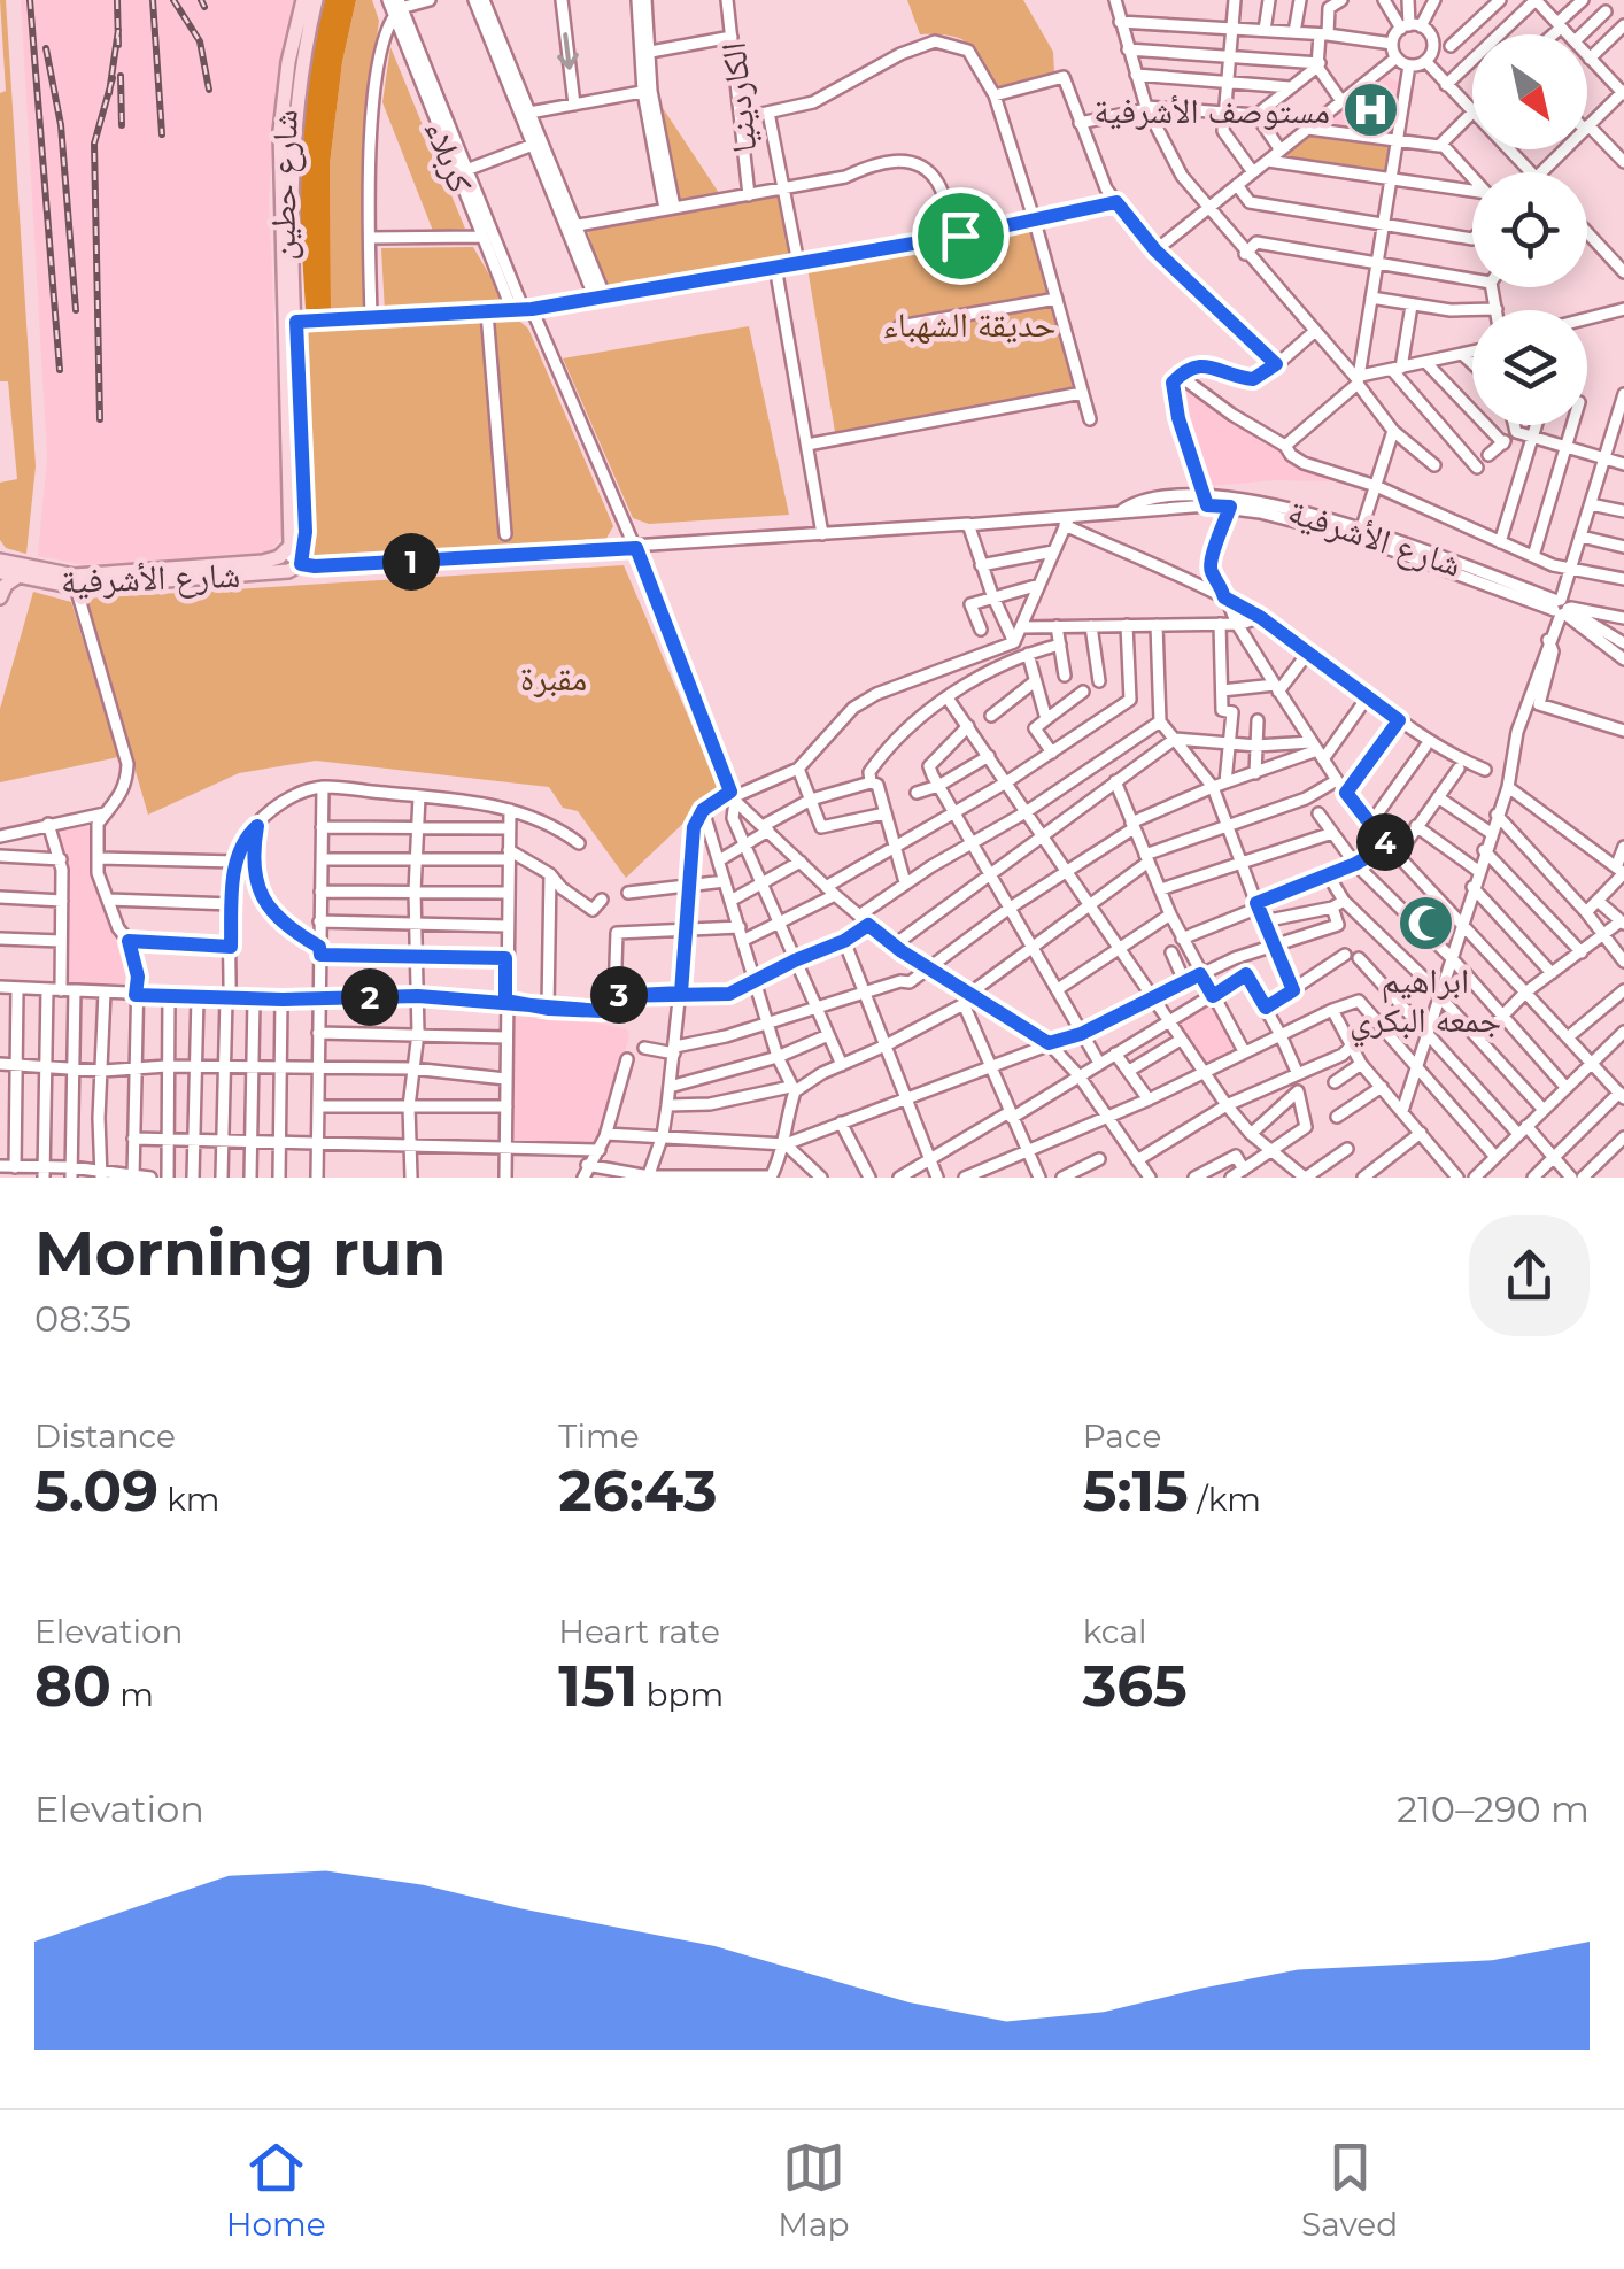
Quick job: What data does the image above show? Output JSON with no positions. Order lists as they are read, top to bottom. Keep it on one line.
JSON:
{"streets":{"main road":["شارع حطين","شارع الأشرفية"],"street":["الكاردينيا","كربلاء"]},"crossings":[["شارع حطين","شارع الأشرفية"]],"parks":["حديقة الشهباء","مقبرة"],"places":{"hospital":["مستوصف الأشرفية"],"mosque":["ابراهيم جمعه البكري"]},"north":"bottom right","page":{"pins":["1","4","3","2"],"heading":["Morning run","08:35"],"stats":[["Distance","5.09 km"],["Time","26:43"],["Pace","5:15 /km"],["Elevation","80 m"],["Heart rate","151 bpm"],["kcal","365"]],"chart":["Elevation","210–290 m"],"tabs":["Home","Map","Saved"]}}
